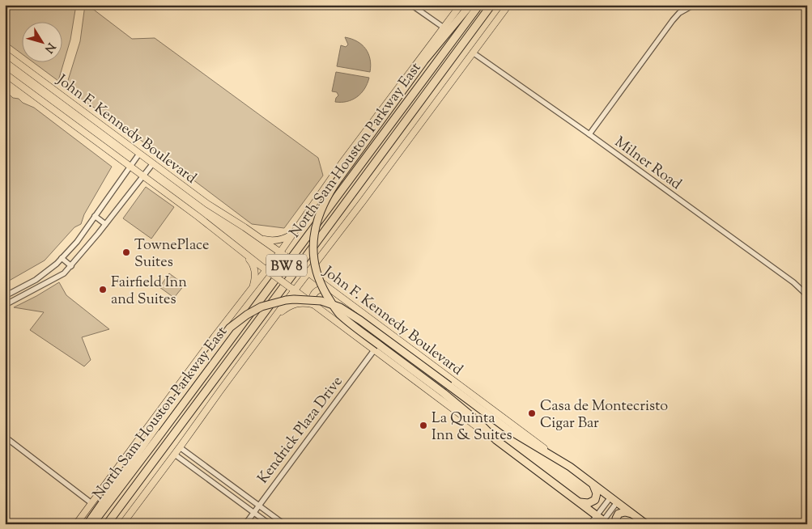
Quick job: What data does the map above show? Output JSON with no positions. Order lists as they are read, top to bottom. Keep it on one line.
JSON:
{"streets":{"highway":["John F. Kennedy Boulevard","North Sam Houston Parkway East","BW 8"],"street":["Milner Road","Kendrick Plaza Drive"]},"crossings":[["John F. Kennedy Boulevard","North Sam Houston Parkway East"],["John F. Kennedy Boulevard","Kendrick Plaza Drive"]],"places":["TownePlace Suites","Fairfield Inn and Suites","Casa de Montecristo Cigar Bar","La Quinta Inn & Suites"],"north":"bottom right"}
